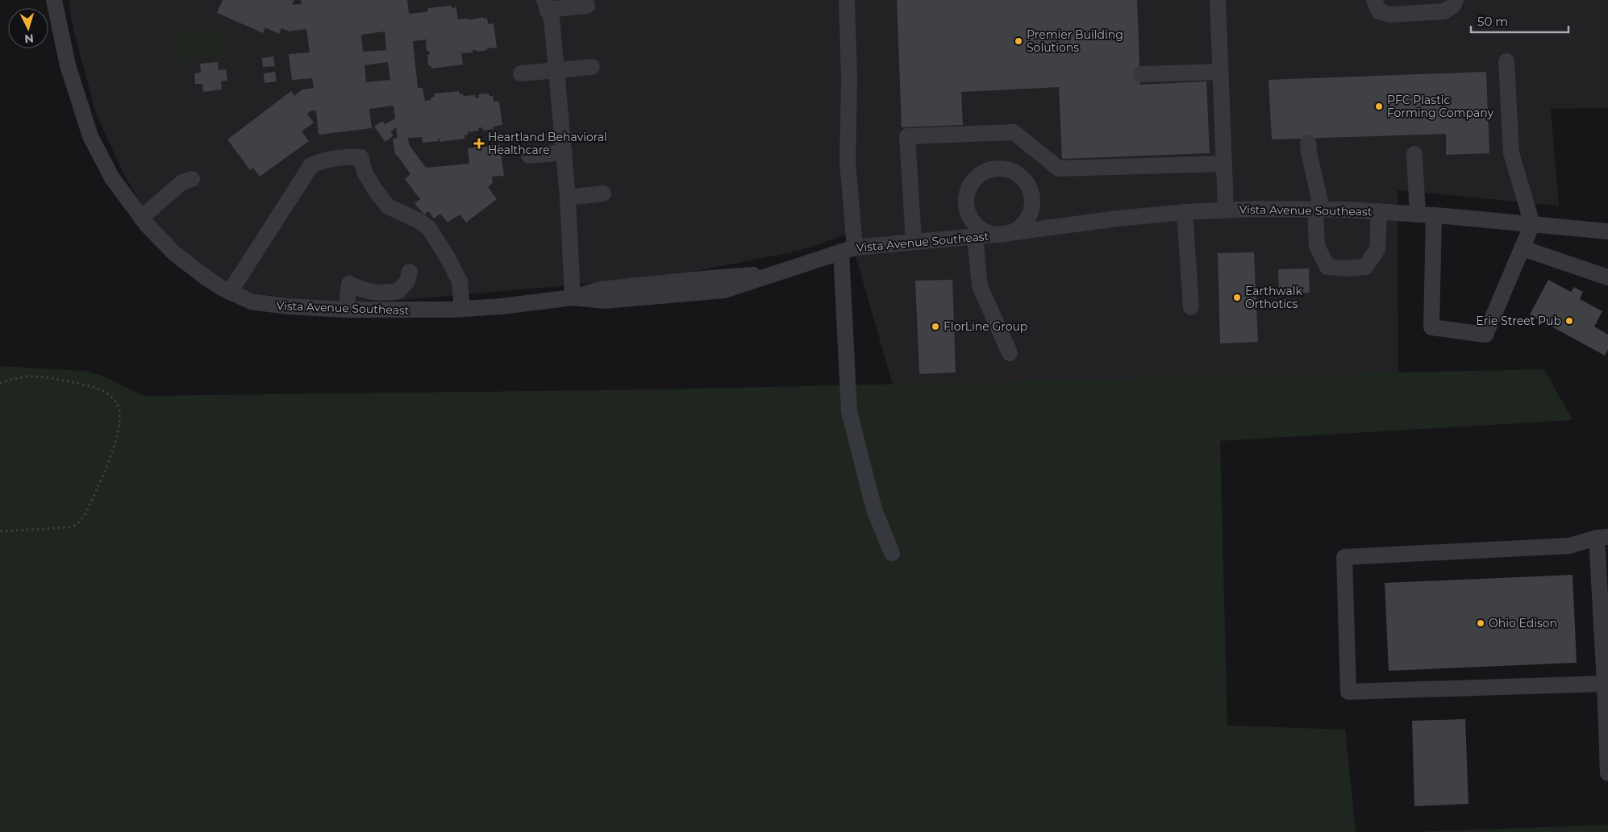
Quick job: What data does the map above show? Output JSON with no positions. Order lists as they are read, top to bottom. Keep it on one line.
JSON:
{"streets":{"street":["Vista Avenue Southeast"]},"places":{"other":["Premier Building Solutions","PFC Plastic Forming Company","Earthwalk Orthotics","Erie Street Pub","FlorLine Group","Ohio Edison"],"health":["Heartland Behavioral Healthcare"]},"scale_bar":"50 m","north":"bottom"}
